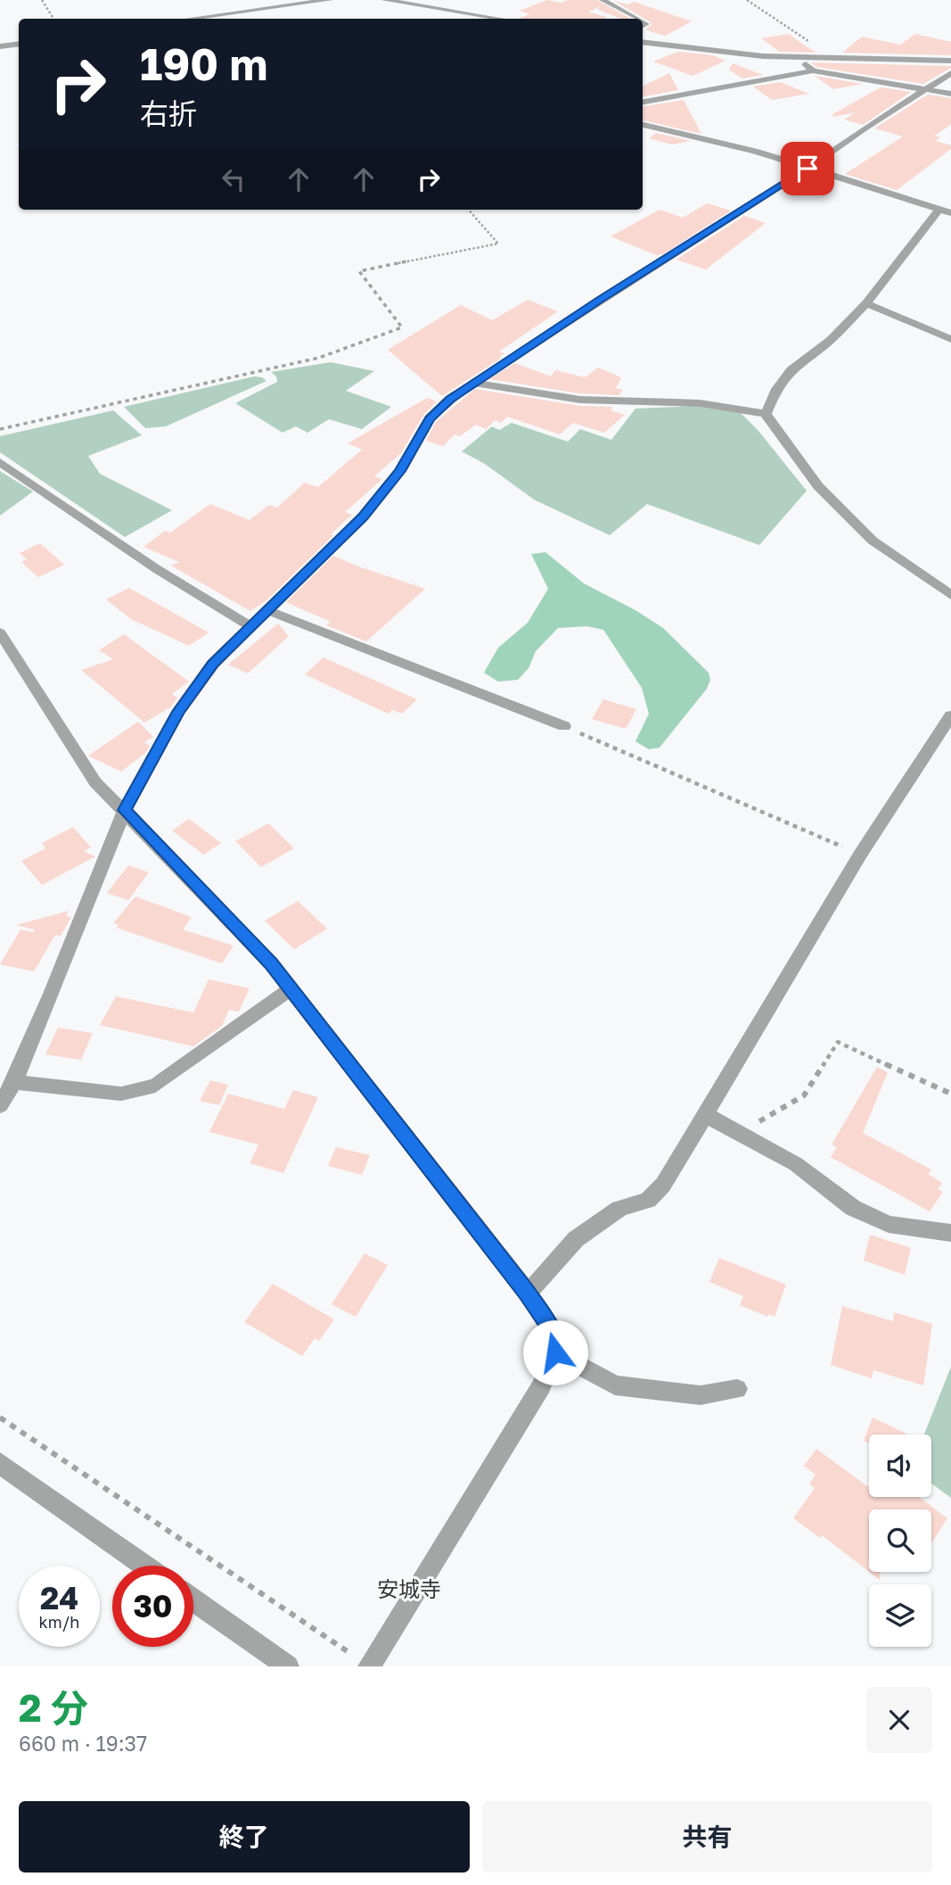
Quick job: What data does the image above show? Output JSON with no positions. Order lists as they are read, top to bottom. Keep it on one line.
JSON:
{"districts":["安城寺"],"page":{"turn":["190 m","右折"],"speed":"24 km/h","limit":"30","heading":["2 分","660 m · 19:37"],"buttons":["終了","共有"]}}
